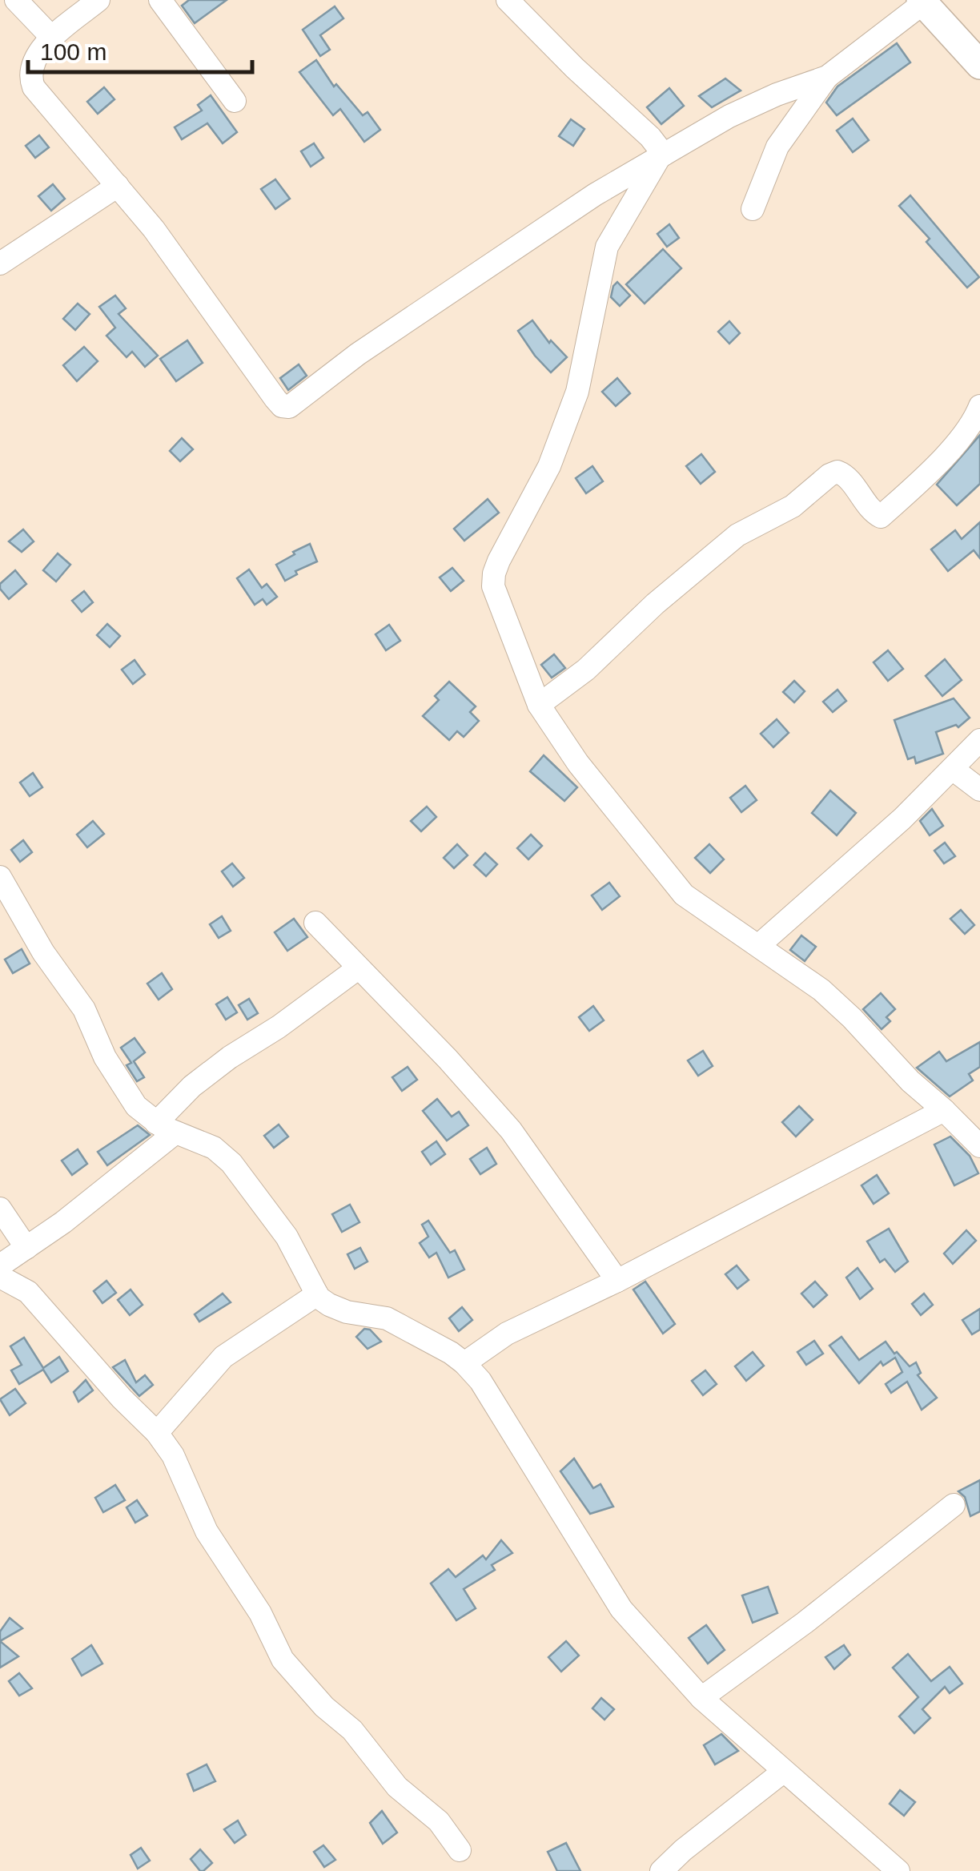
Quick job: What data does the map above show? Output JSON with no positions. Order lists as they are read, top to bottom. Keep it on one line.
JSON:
{"scale_bar":"100 m"}
